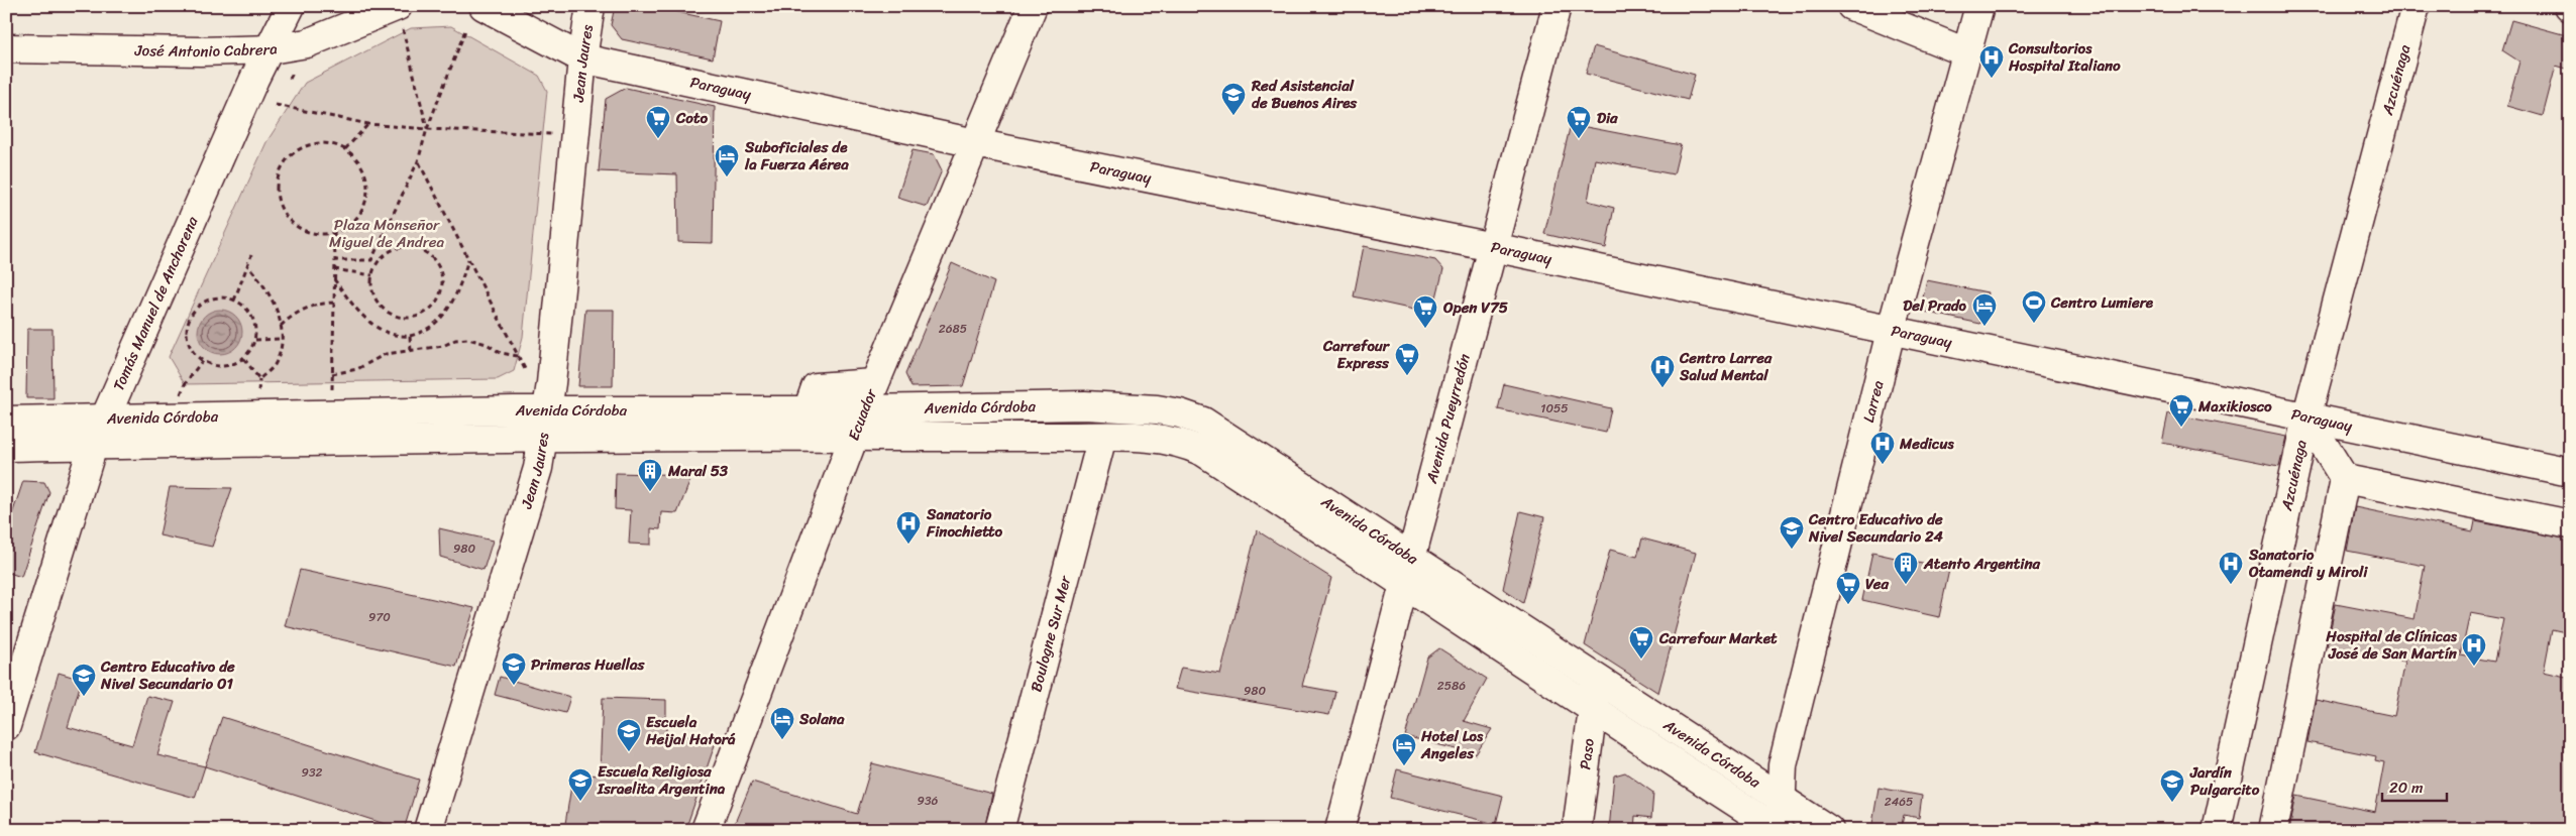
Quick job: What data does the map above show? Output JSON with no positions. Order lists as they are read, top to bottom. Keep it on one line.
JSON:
{"streets":{"street":["José Antonio Cabrera","Jean Jaures","Azcuénaga","Paraguay","Tomás Manuel de Anchorena","Larrea","Avenida Córdoba","Ecuador","Avenida Pueyrredón","Boulogne Sur Mer","Paso"]},"crossings":[["José Antonio Cabrera","Tomás Manuel de Anchorena"],["Jean Jaures","Paraguay"],["Jean Jaures","Avenida Córdoba"],["Azcuénaga","Paraguay"],["Paraguay","Larrea"],["Paraguay","Ecuador"],["Paraguay","Avenida Pueyrredón"],["Tomás Manuel de Anchorena","Avenida Córdoba"],["Larrea","Avenida Córdoba"],["Avenida Córdoba","Ecuador"],["Avenida Córdoba","Avenida Pueyrredón"],["Avenida Córdoba","Boulogne Sur Mer"],["Avenida Córdoba","Paso"]],"parks":["Plaza Monseñor Miguel de Andrea"],"places":{"hospital":["Consultorios Hospital Italiano","Centro Larrea Salud Mental","Medicus","Sanatorio Finochietto","Sanatorio Otamendi y Miroli","Hospital de Clínicas José de San Martín"],"school or university":["Red Asistencial de Buenos Aires","Centro Educativo de Nivel Secundario 24","Primeras Huellas","Centro Educativo de Nivel Secundario 01","Escuela Heijal Hatorá","Escuela Religiosa Israelita Argentina","Jardín Pulgarcito"],"supermarket":["Coto","Dia","Open V75","Carrefour Express","Maxikiosco","Vea","Carrefour Market"],"hotel":["Suboficiales de la Fuerza Aérea","Del Prado","Solana","Hotel Los Angeles"],"sports":["Centro Lumiere"],"building":["Maral 53","Atento Argentina"]},"house_numbers":["2685","1055","980","970","2586","980","932","936","2465"],"scale_bar":"20 m"}
